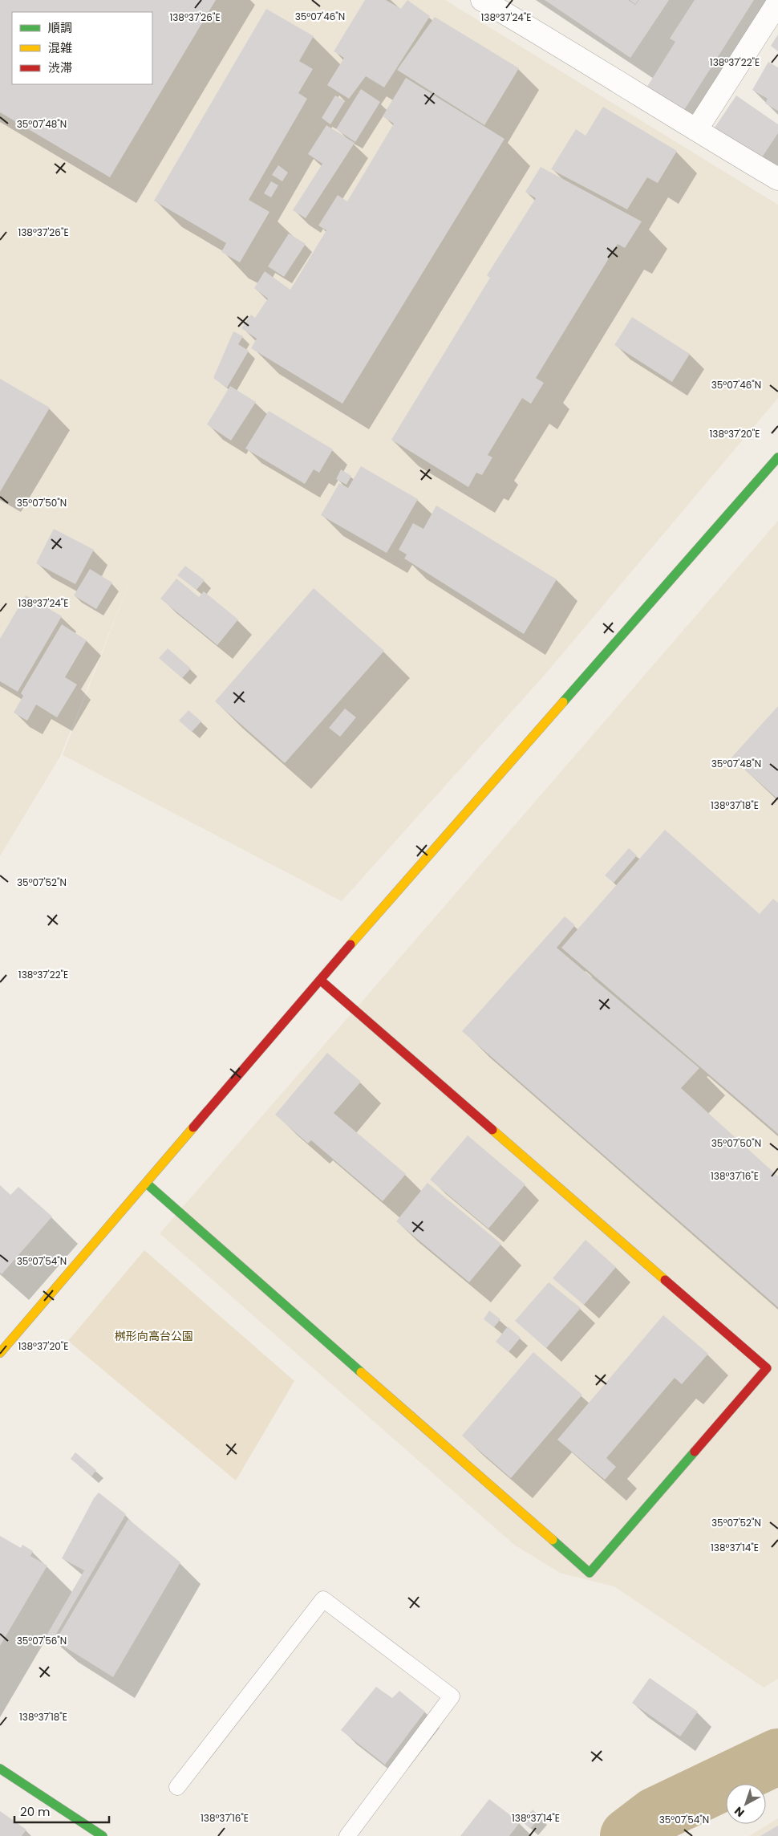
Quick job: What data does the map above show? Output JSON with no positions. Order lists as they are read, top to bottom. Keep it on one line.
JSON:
{"parks":["桝形向高台公園"],"legend":["順調","混雑","渋滞"],"scale_bar":"20 m","north":"bottom left","coordinates":["35°07'46\"N","138°37'26\"E","138°37'24\"E","138°37'22\"E","35°07'48\"N","138°37'20\"E","35°07'50\"N","138°37'18\"E","35°07'52\"N","138°37'16\"E","35°07'54\"N","138°37'14\"E","35°07'56\"N"]}
